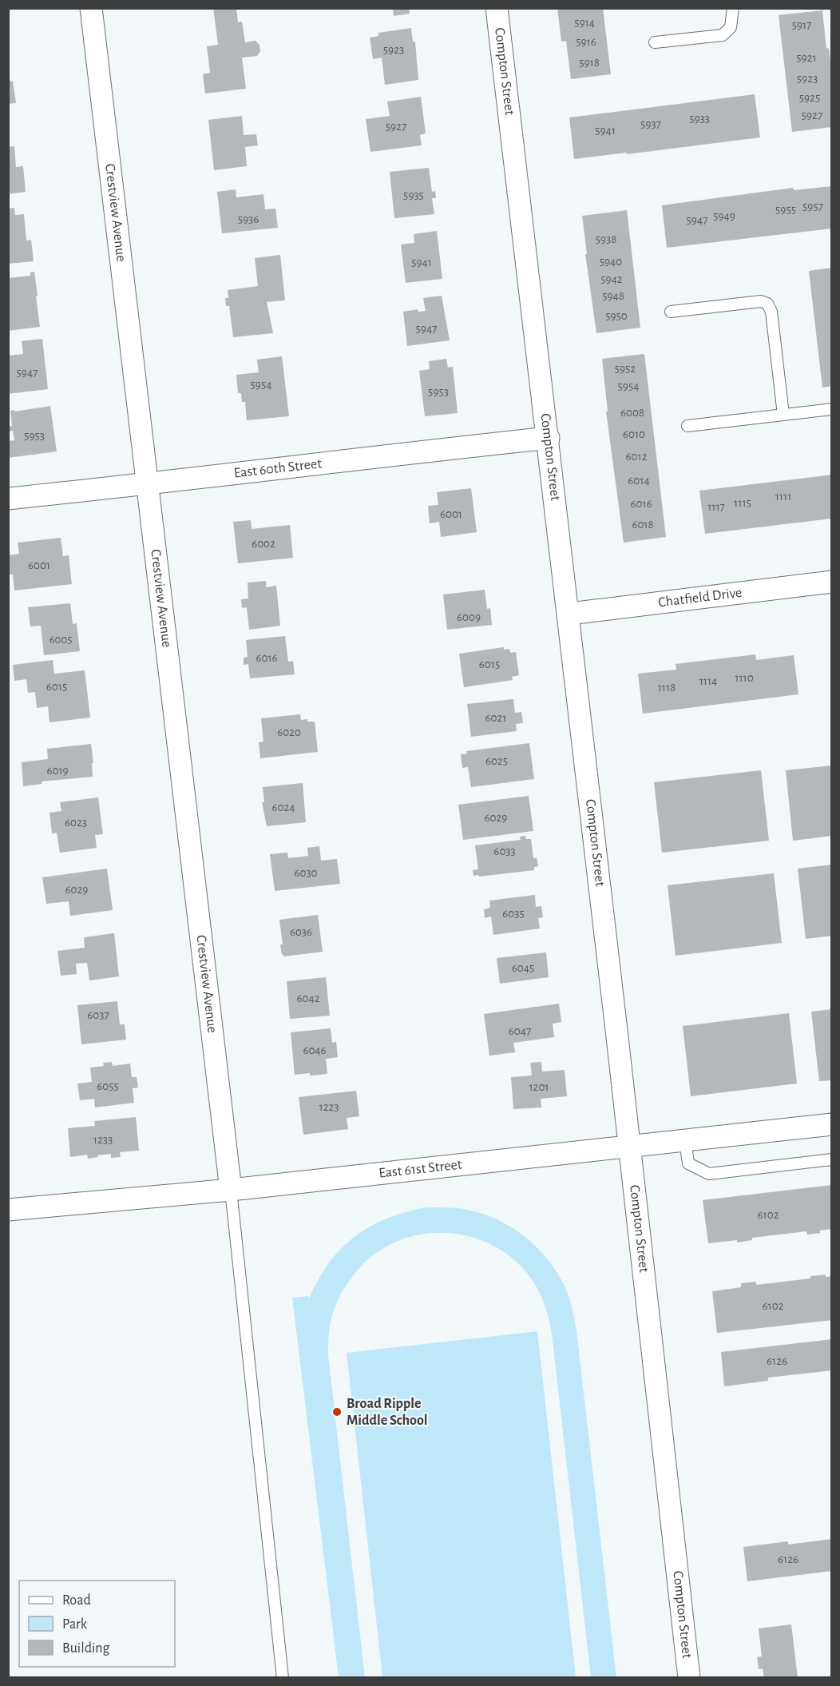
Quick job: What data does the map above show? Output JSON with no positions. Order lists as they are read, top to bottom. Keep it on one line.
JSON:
{"streets":{"street":["Compton Street","Crestview Avenue","East 60th Street","Chatfield Drive","East 61st Street"]},"crossings":[["Compton Street","East 60th Street"],["Compton Street","Chatfield Drive"],["Compton Street","East 61st Street"],["Crestview Avenue","East 60th Street"],["Crestview Avenue","East 61st Street"]],"places":["Broad Ripple Middle School"],"house_numbers":["5914","5917","5916","5923","5921","5918","5923","5925","5927","5933","5937","5927","5941","5935","5957","5955","5949","5936","5947","5938","5940","5941","5942","5948","5950","5947","5952","5947","5954","5954","5953","6008","6010","5953","6012","6014","1111","1115","6016","1117","6001","6018","6002","6001","6009","6005","6016","6015","1110","1114","6015","1118","6021","6020","6025","6019","6024","6029","6023","6033","6030","6029","6035","6036","6045","6042","6037","6047","6046","6055","1201","1223","1233","6102","6102","6126","6126"],"legend":["Road","Park","Building"]}
